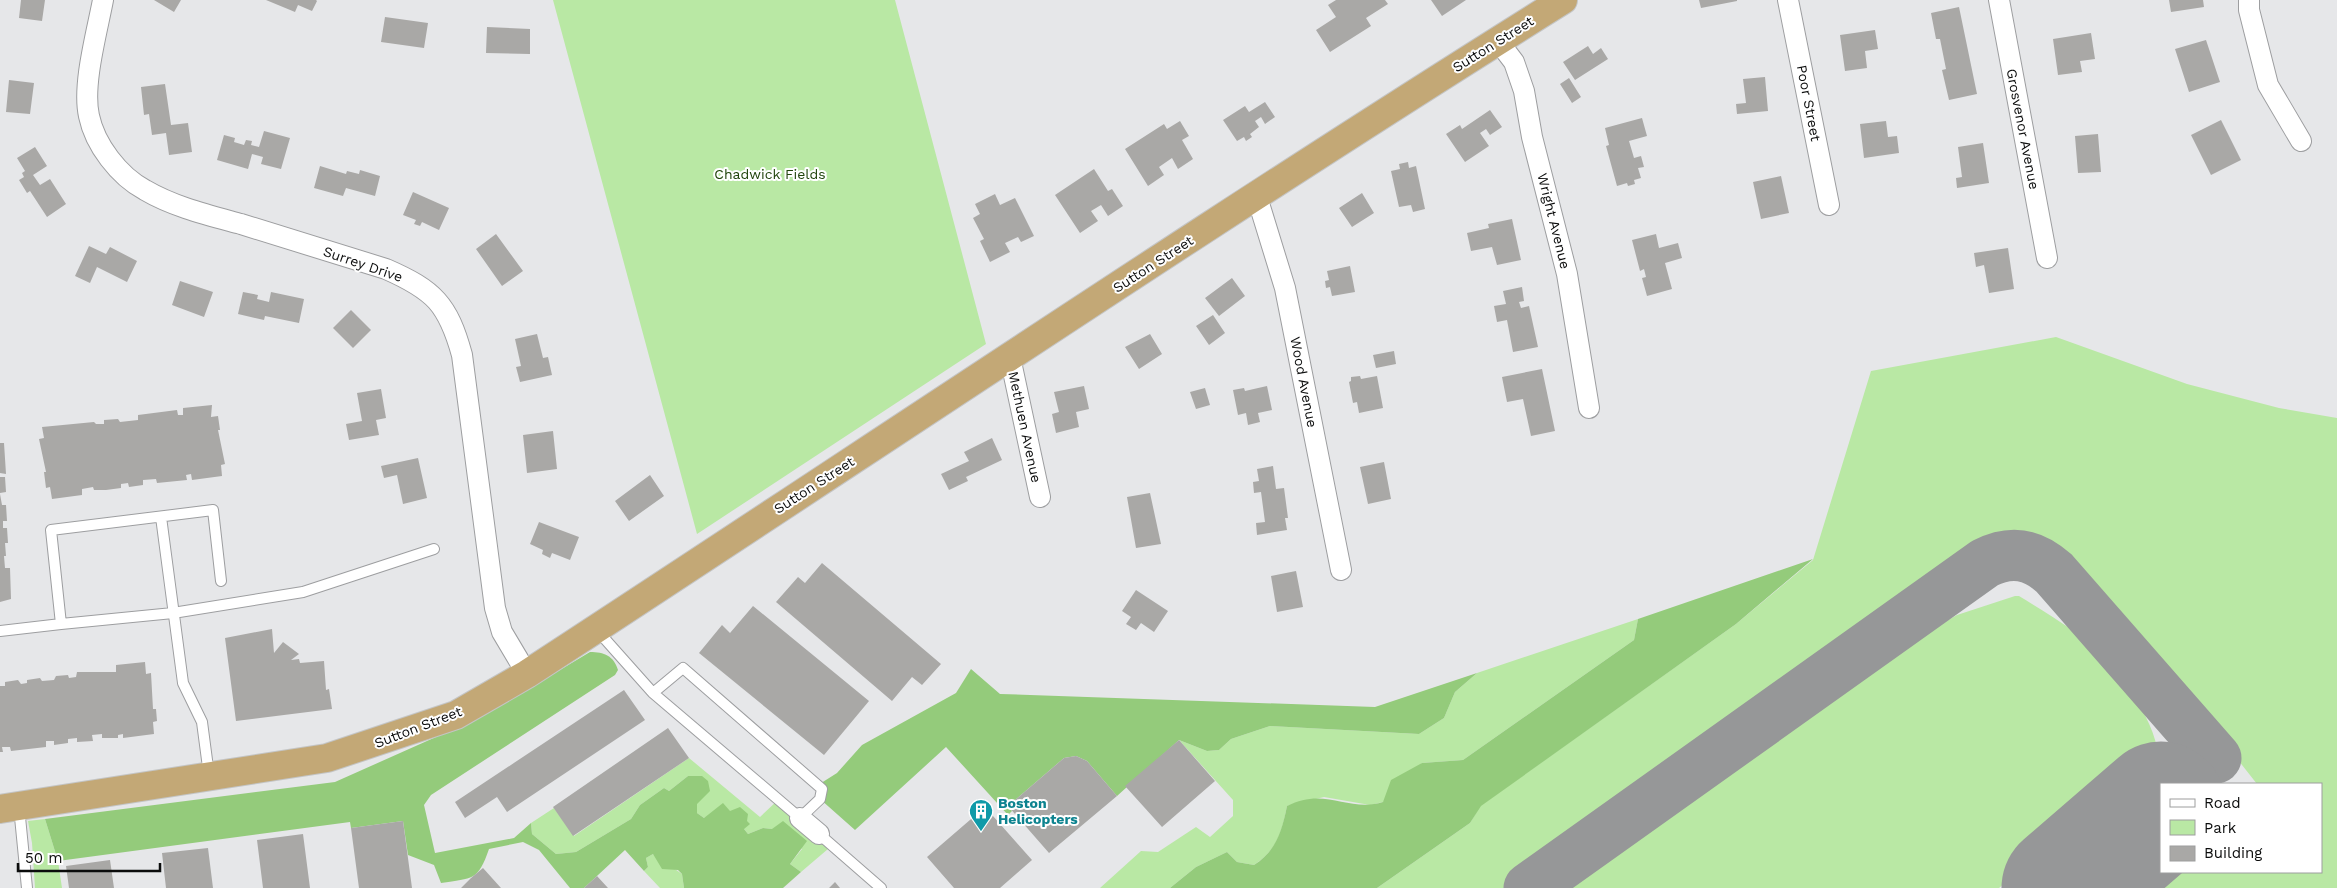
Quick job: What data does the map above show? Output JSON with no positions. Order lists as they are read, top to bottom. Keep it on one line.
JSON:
{"streets":{"highway":["Sutton Street"],"street":["Poor Street","Grosvenor Avenue","Wright Avenue","Surrey Drive","Wood Avenue","Methuen Avenue"]},"crossings":[["Sutton Street","Wright Avenue"],["Sutton Street","Surrey Drive"],["Sutton Street","Wood Avenue"],["Sutton Street","Methuen Avenue"]],"parks":["Chadwick Fields"],"places":{"building":["Boston Helicopters"]},"legend":["Road","Park","Building"],"scale_bar":"50 m"}
